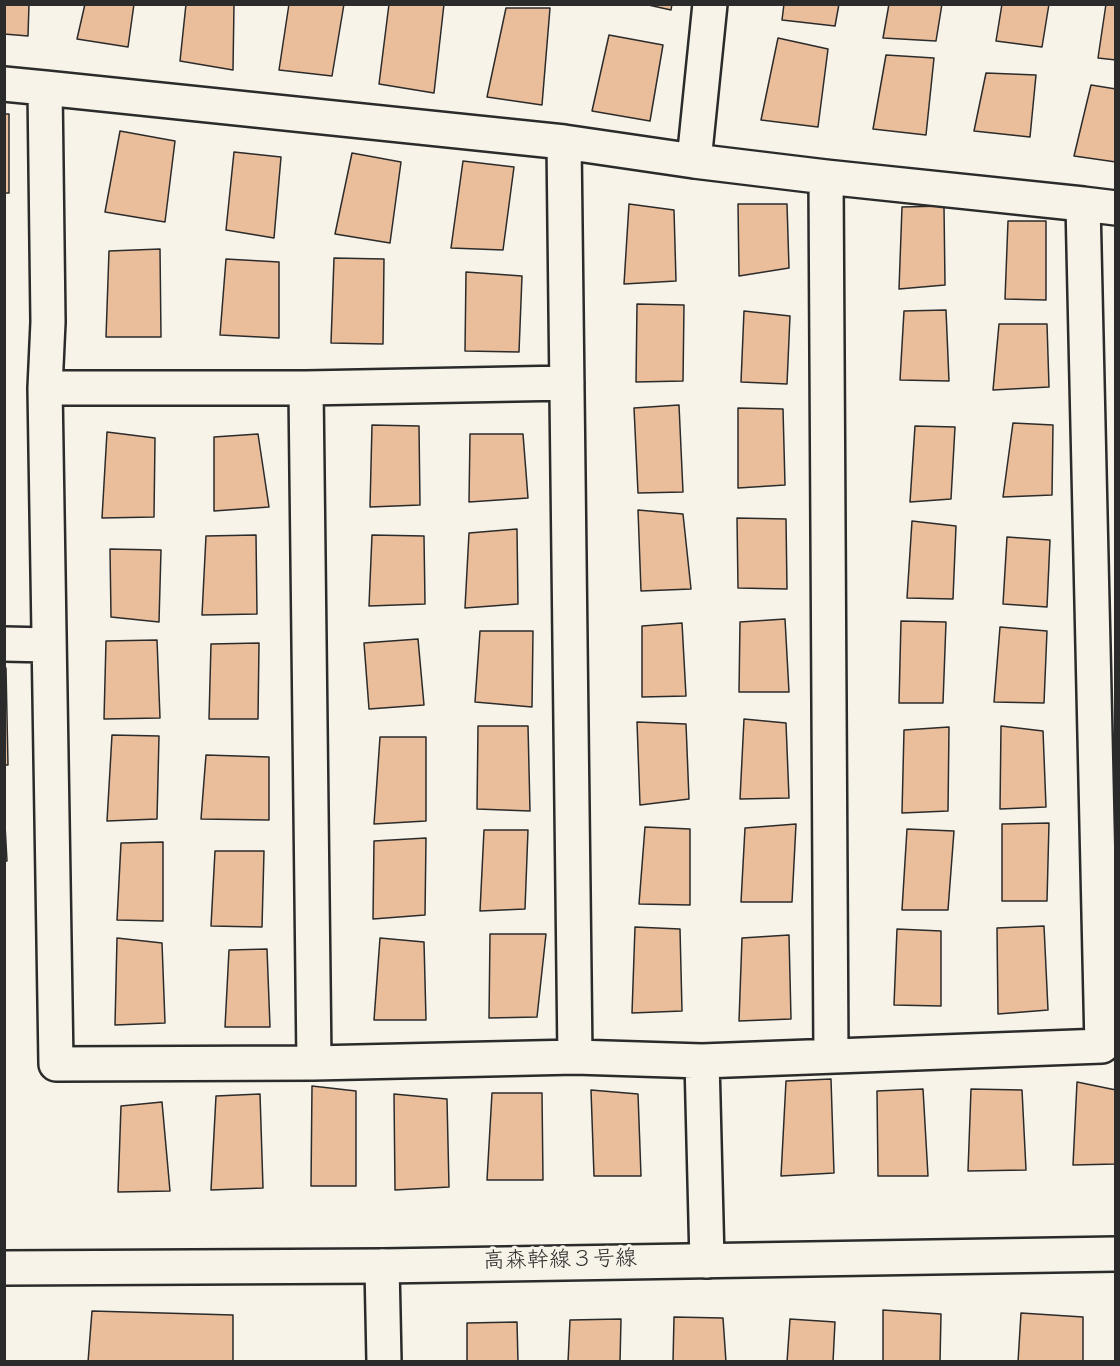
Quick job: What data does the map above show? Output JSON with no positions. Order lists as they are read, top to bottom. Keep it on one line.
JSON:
{"streets":{"street":["高森幹線３号線"]}}
